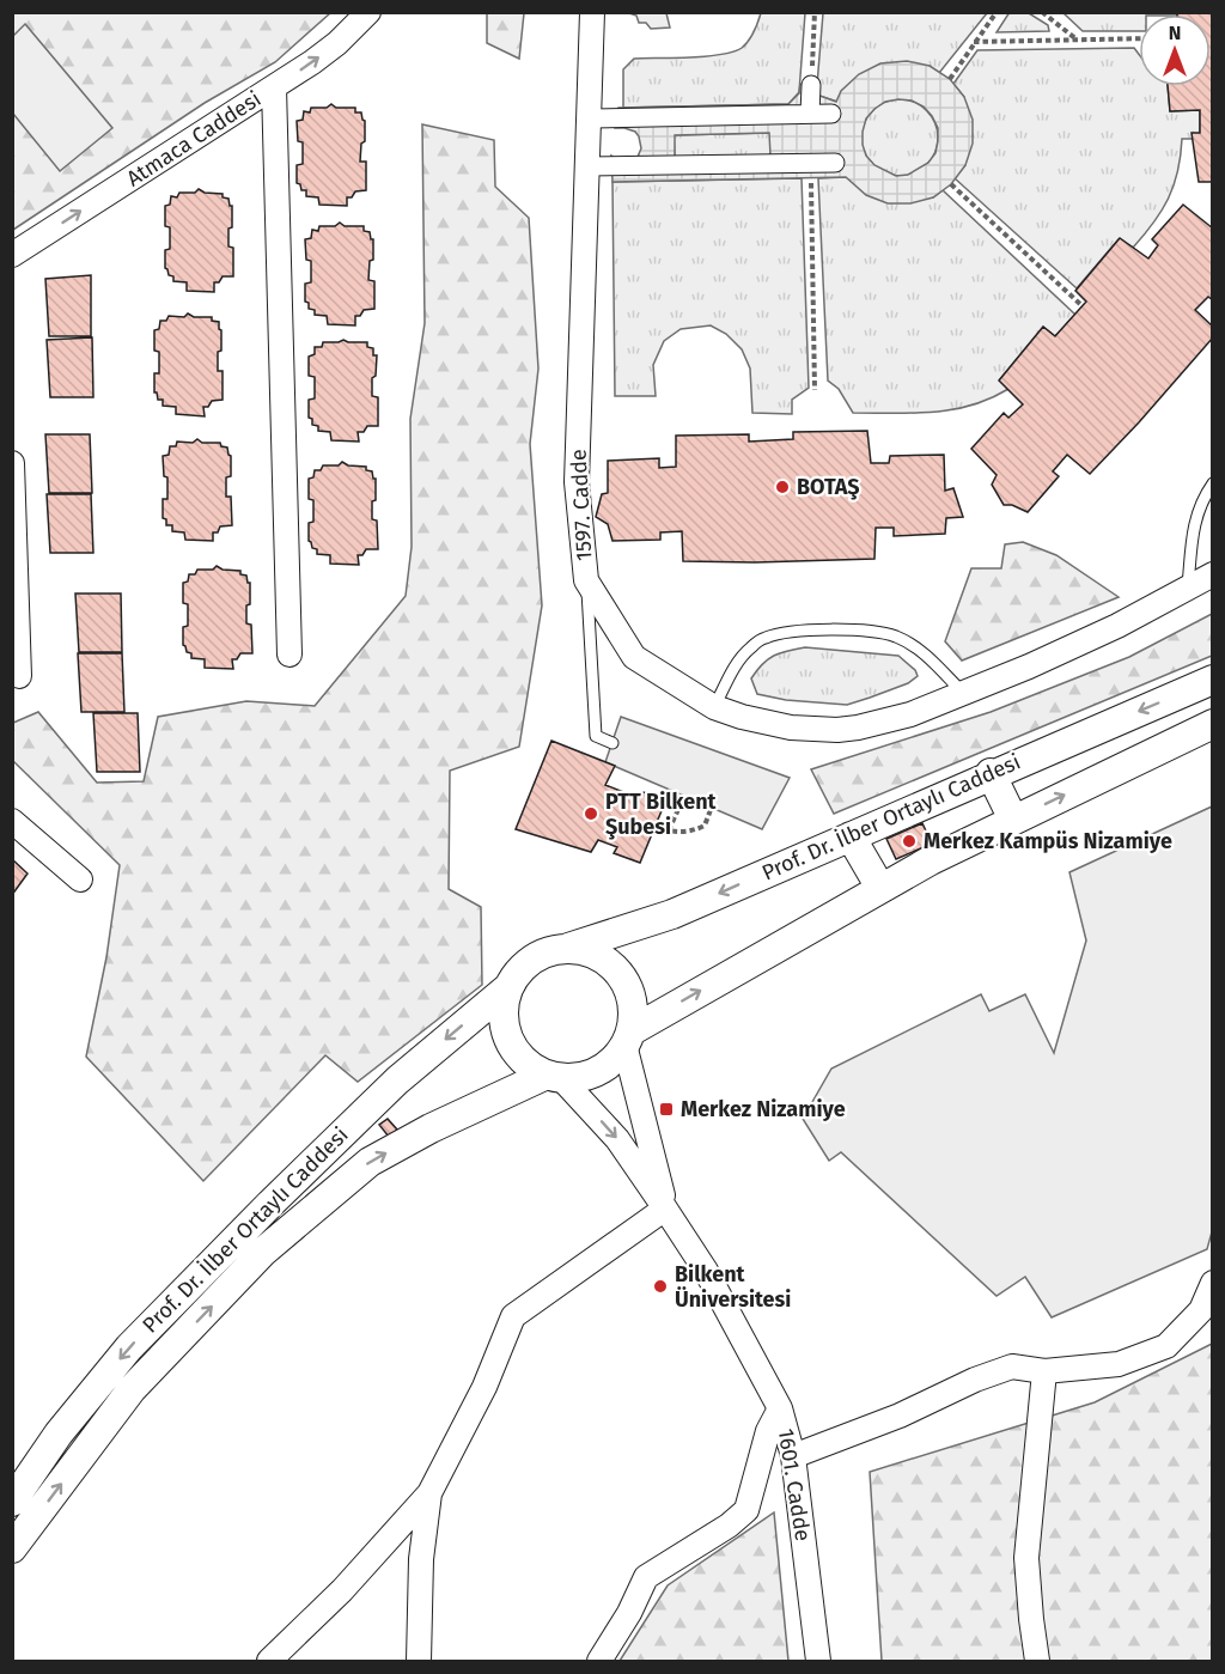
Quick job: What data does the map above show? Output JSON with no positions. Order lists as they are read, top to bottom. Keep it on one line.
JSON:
{"streets":{"street":["Atmaca Caddesi","1597. Cadde","Prof. Dr. İlber Ortaylı Caddesi","1601. Cadde"]},"crossings":[["Prof. Dr. İlber Ortaylı Caddesi","1601. Cadde"]],"one_way":["Atmaca Caddesi"],"places":{"other":["BOTAŞ","PTT Bilkent Şubesi","Merkez Kampüs Nizamiye","Bilkent Üniversitesi"],"transit":["Merkez Nizamiye"]},"north":"top"}
